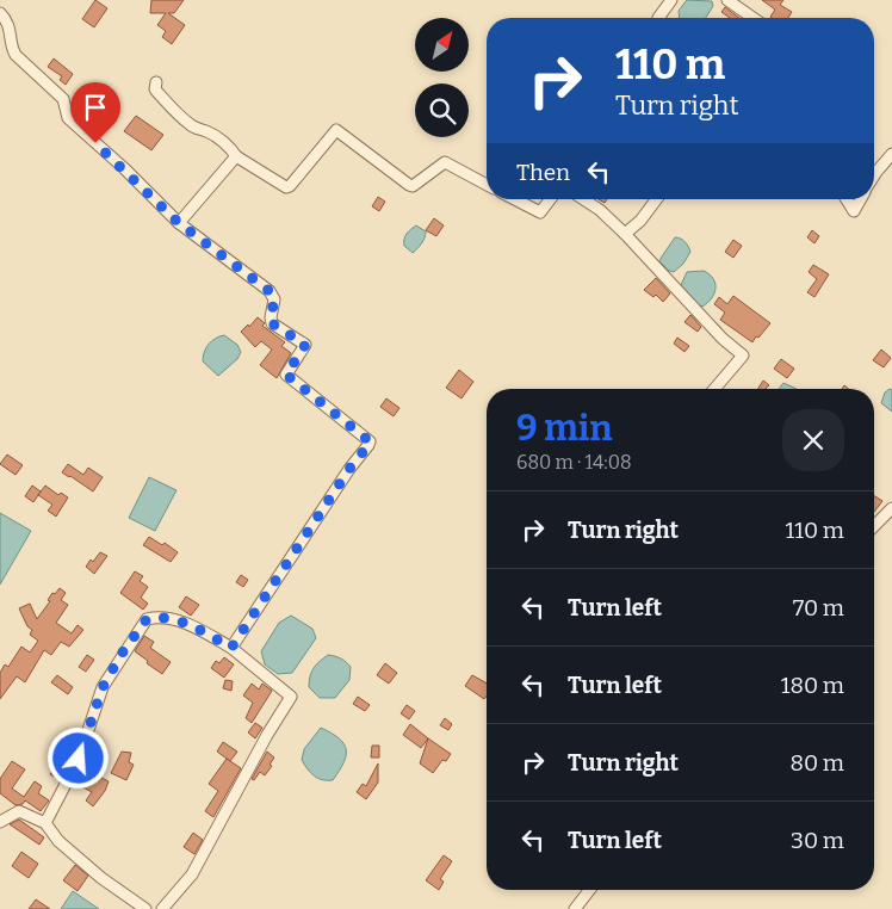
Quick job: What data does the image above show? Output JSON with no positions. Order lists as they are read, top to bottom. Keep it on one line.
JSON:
{"north":"top right","page":{"turn":["110 m","Turn right"],"then":"Then","heading":["9 min","680 m · 14:08"],"list":[{"name":"Turn right","value":"110 m"},{"name":"Turn left","value":"70 m"},{"name":"Turn left","value":"180 m"},{"name":"Turn right","value":"80 m"},{"name":"Turn left","value":"30 m"}]}}
